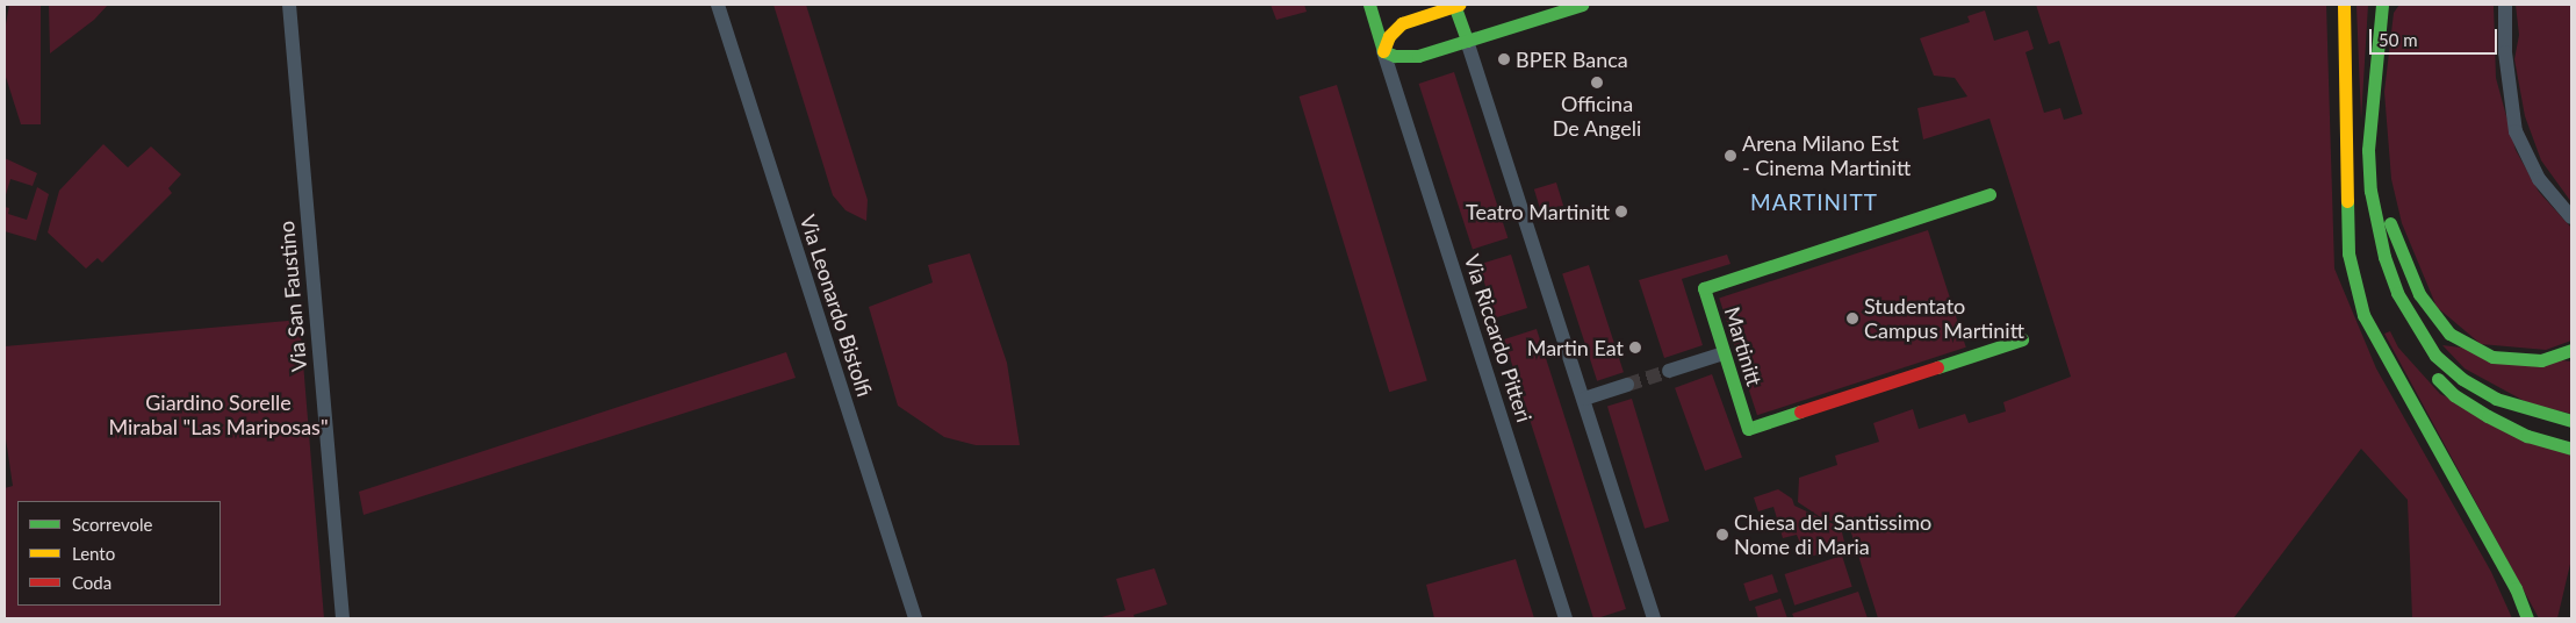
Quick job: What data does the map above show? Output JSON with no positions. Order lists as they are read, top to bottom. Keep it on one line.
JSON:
{"streets":{"main road":["Via Riccardo Pitteri","Martinitt"],"street":["Via San Faustino","Via Leonardo Bistolfi"]},"districts":["MARTINITT"],"parks":["Giardino Sorelle Mirabal \"Las Mariposas\""],"places":["BPER Banca","Officina De Angeli","Arena Milano Est - Cinema Martinitt","Teatro Martinitt","Studentato Campus Martinitt","Martin Eat","Chiesa del Santissimo Nome di Maria"],"legend":["Scorrevole","Lento","Coda"],"scale_bar":"50 m"}
